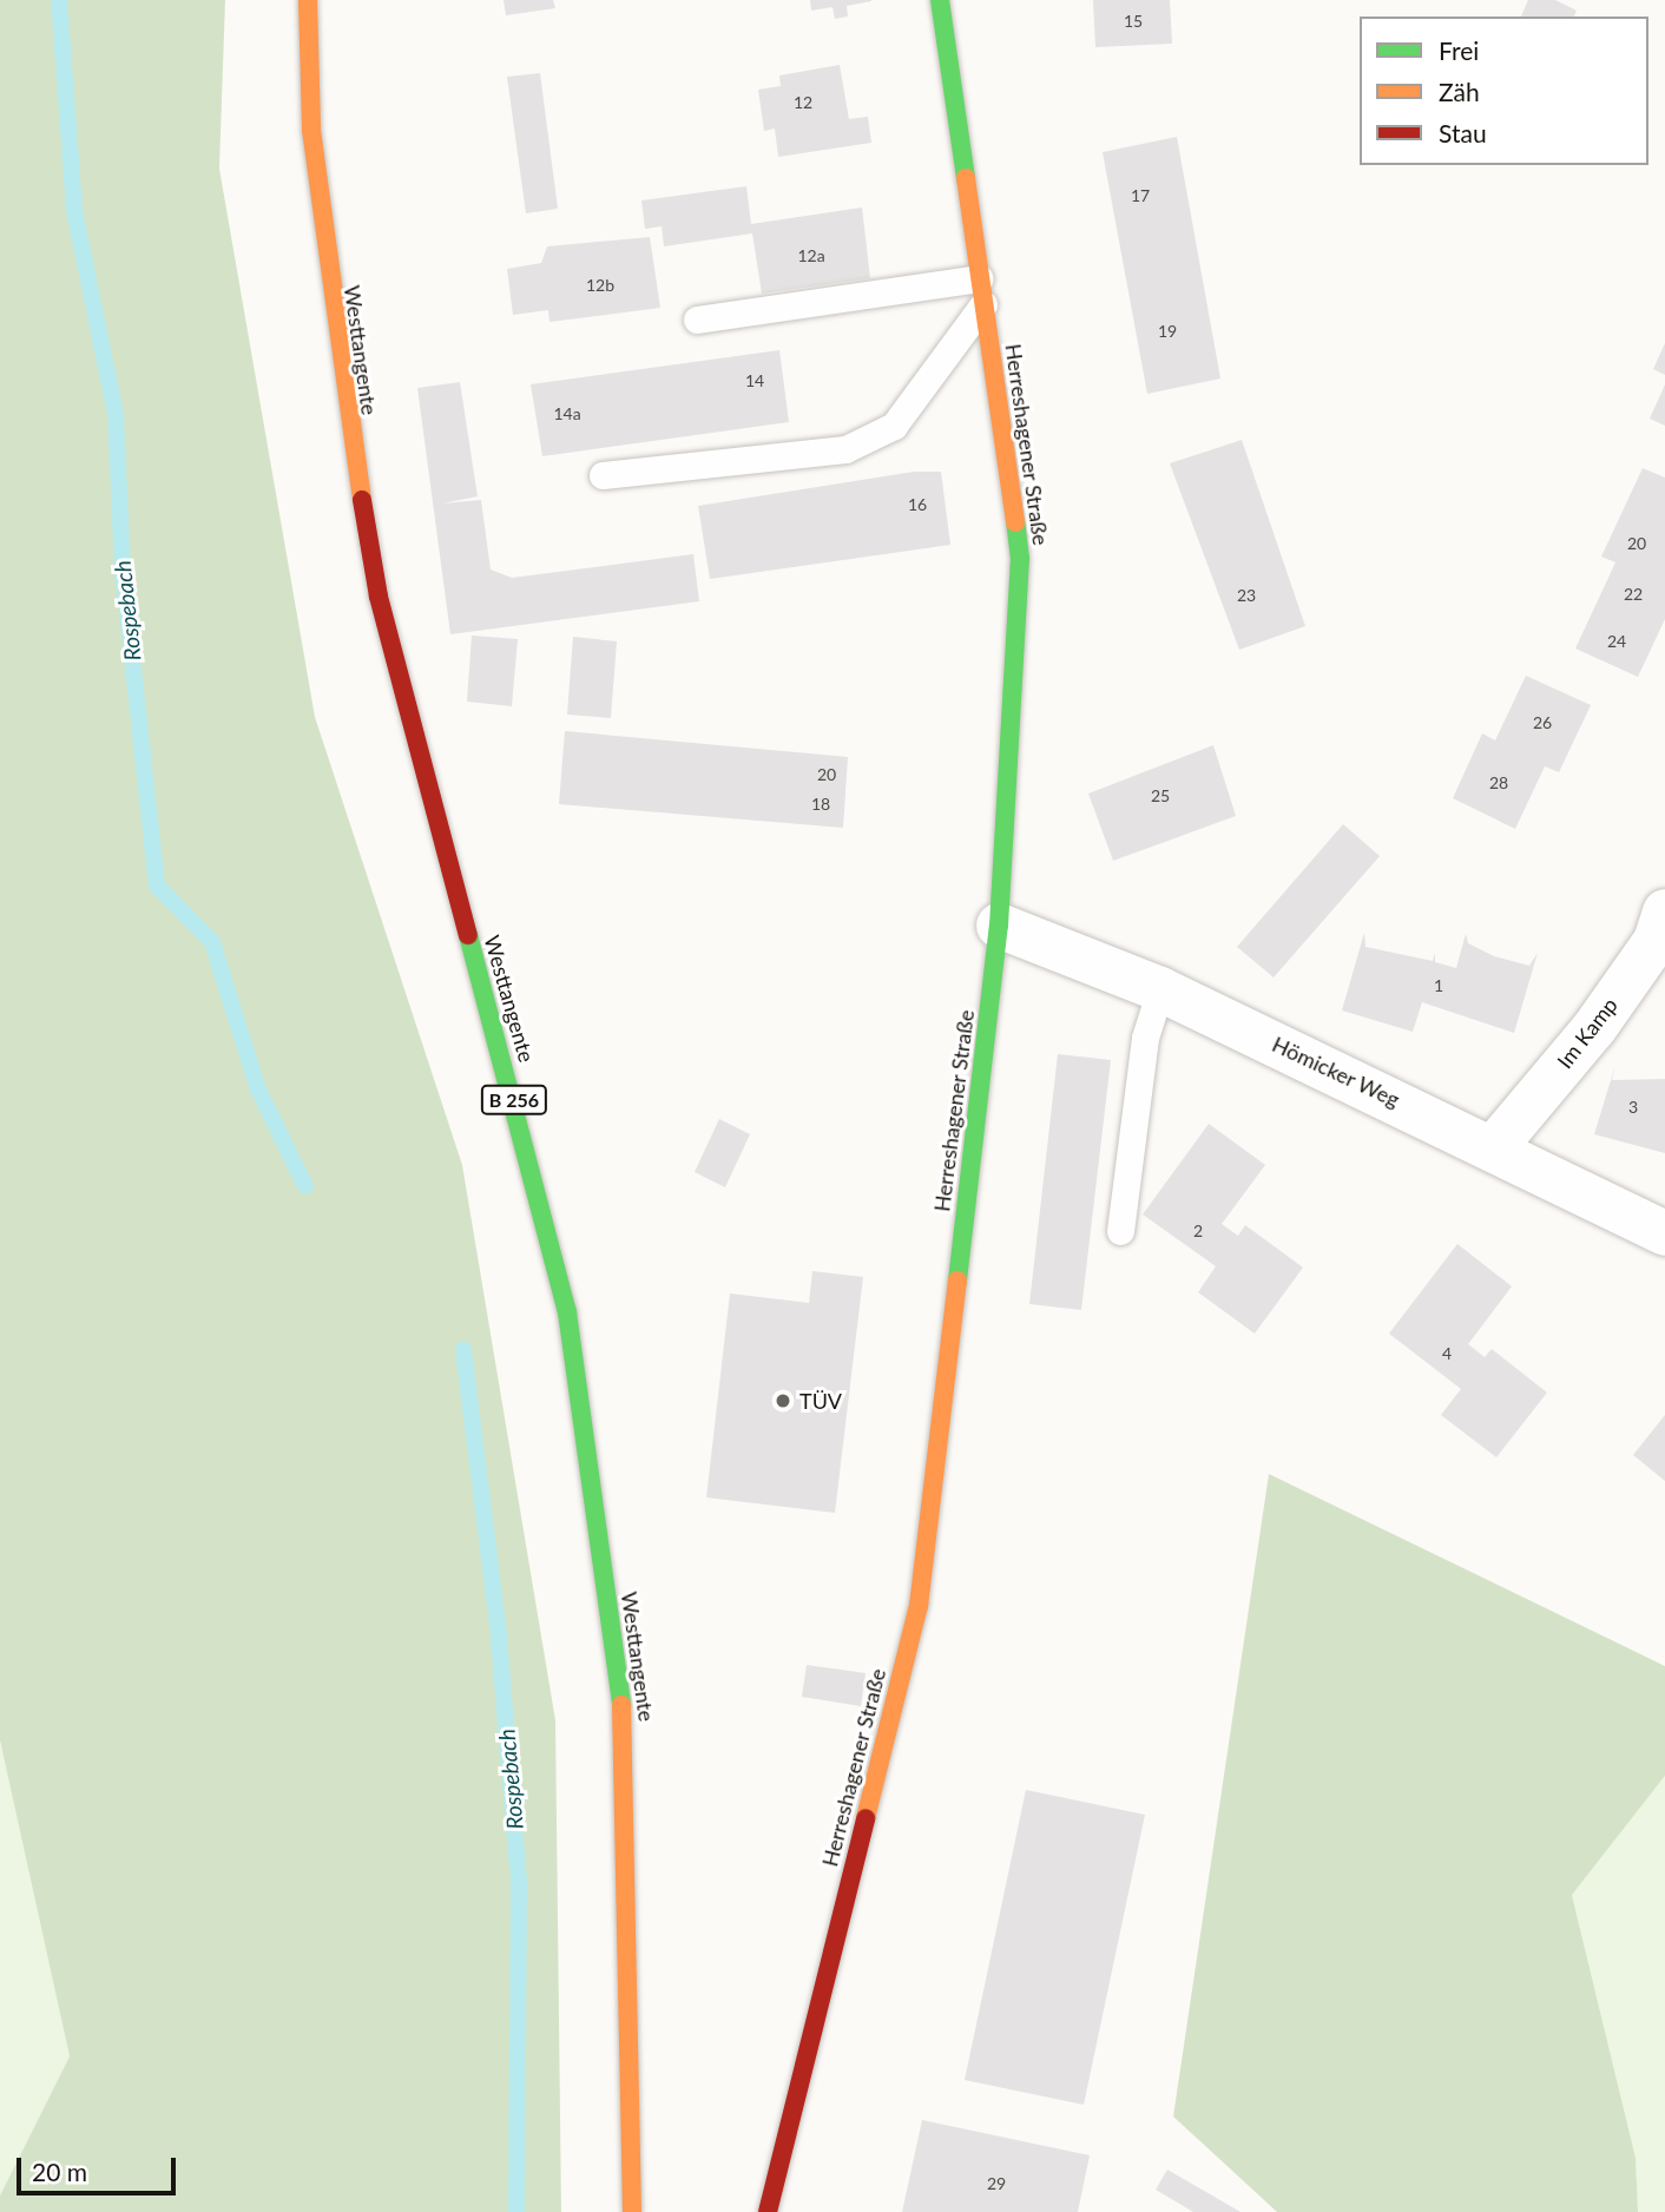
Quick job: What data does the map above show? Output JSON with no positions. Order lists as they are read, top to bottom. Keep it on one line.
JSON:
{"streets":{"main road":["Westtangente","Herreshagener Straße","B 256"],"street":["Im Kamp","Hömicker Weg"]},"crossings":[["Herreshagener Straße","Hömicker Weg"],["Im Kamp","Hömicker Weg"]],"water":["Rospebach"],"places":["TÜV"],"house_numbers":["15","12","17","12a","12b","19","14","14a","16","20","22","23","24","26","20","28","25","18","1","3","2","4","29"],"legend":["Frei","Zäh","Stau"],"scale_bar":"20 m"}
